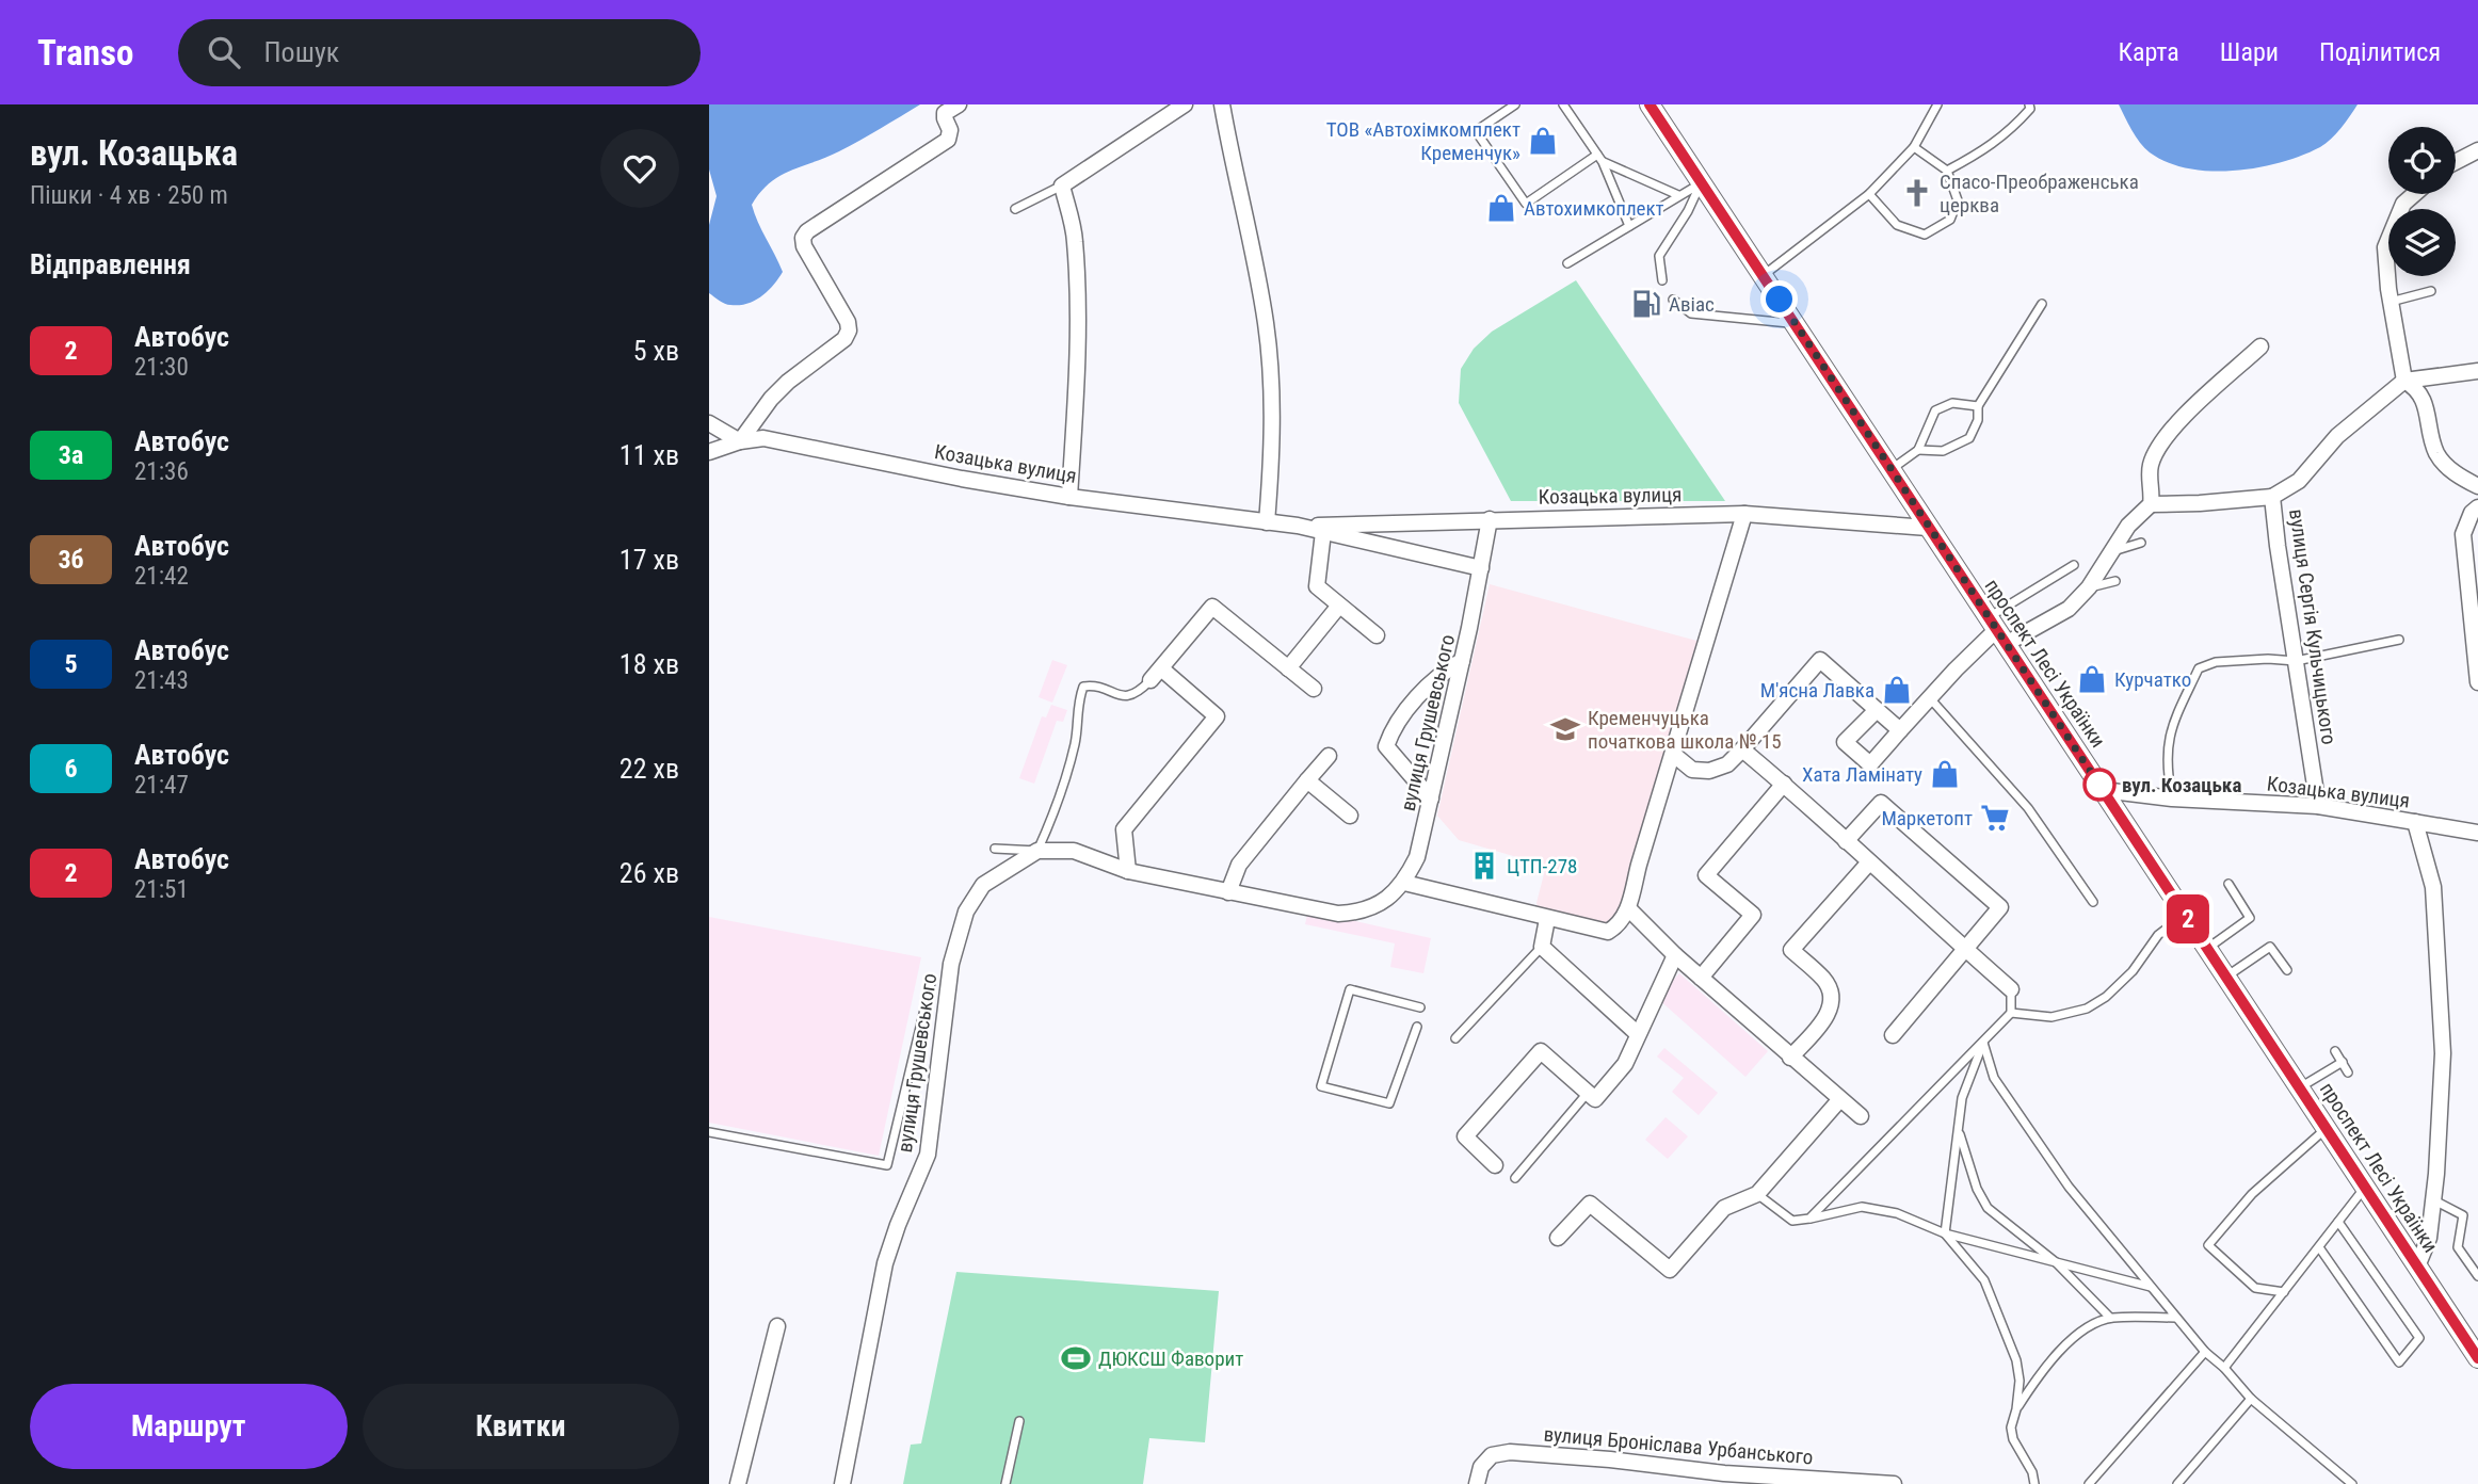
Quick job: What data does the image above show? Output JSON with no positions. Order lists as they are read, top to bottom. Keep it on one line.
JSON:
{"streets":{"street":["Козацька вулиця","вулиця Сергія Кульчицького","проспект Лесі Українки","вулиця Грушевського","вулиця Броніслава Урбанського"]},"crossings":[["Козацька вулиця","вулиця Сергія Кульчицького"],["Козацька вулиця","проспект Лесі Українки"],["Козацька вулиця","вулиця Грушевського"]],"places":{"shop":["ТОВ «Автохімкомплект Кременчук»","Автохимкоплект","Курчатко","М'ясна Лавка","Хата Ламінату"],"church":["Спасо-Преображенська церква"],"fuel station":["Авіас"],"school or university":["Кременчуцька початкова школа № 15"],"other":["вул. Козацька"],"supermarket":["Маркетопт"],"building":["ЦТП-278"],"sports":["ДЮКСШ Фаворит"]},"lines":["bus line 2"],"page":{"header":"Transo","search":"Пошук","nav":["Карта","Шари","Поділитися"],"heading":[["вул. Козацька","Пішки · 4 хв · 250 m"],"Відправлення"],"on_map":"2","list":[{"mark":"2","name":"Автобус","note":"21:30","value":"5 хв"},{"mark":"3а","name":"Автобус","note":"21:36","value":"11 хв"},{"mark":"3б","name":"Автобус","note":"21:42","value":"17 хв"},{"mark":"5","name":"Автобус","note":"21:43","value":"18 хв"},{"mark":"6","name":"Автобус","note":"21:47","value":"22 хв"},{"mark":"2","name":"Автобус","note":"21:51","value":"26 хв"}],"buttons":["Маршрут","Квитки"]}}
